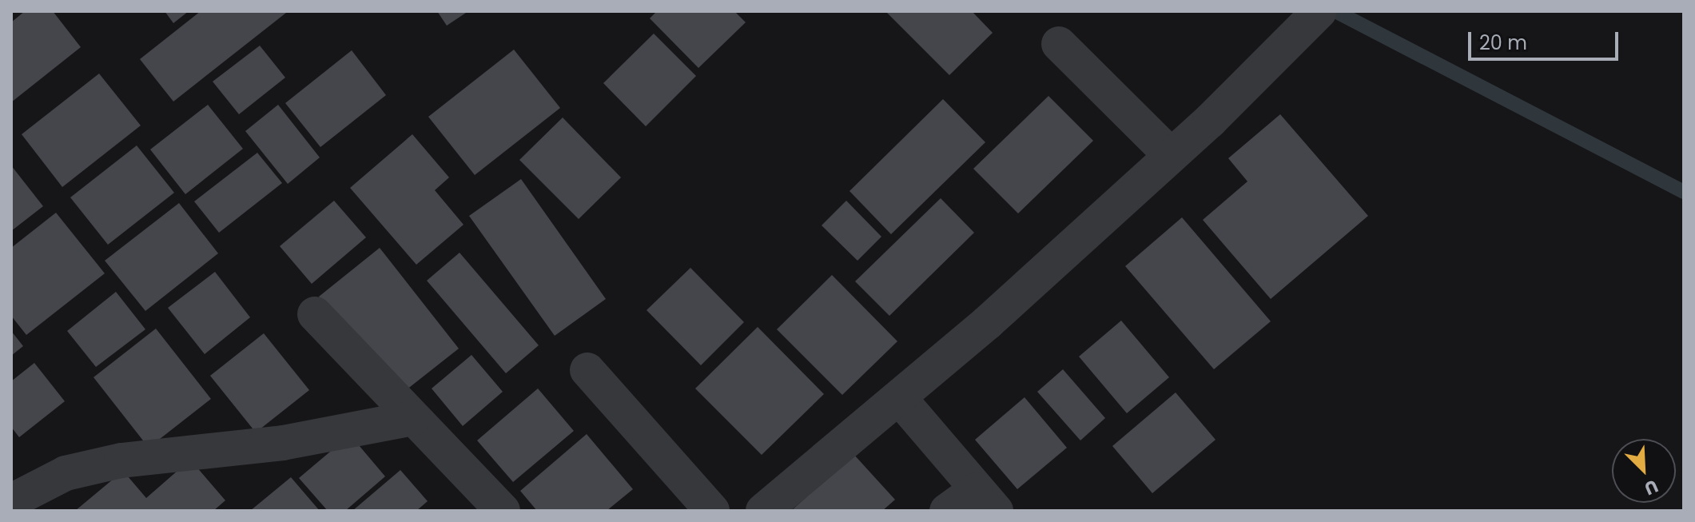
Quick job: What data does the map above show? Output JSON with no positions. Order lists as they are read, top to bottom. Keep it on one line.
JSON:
{"scale_bar":"20 m","north":"bottom right"}
